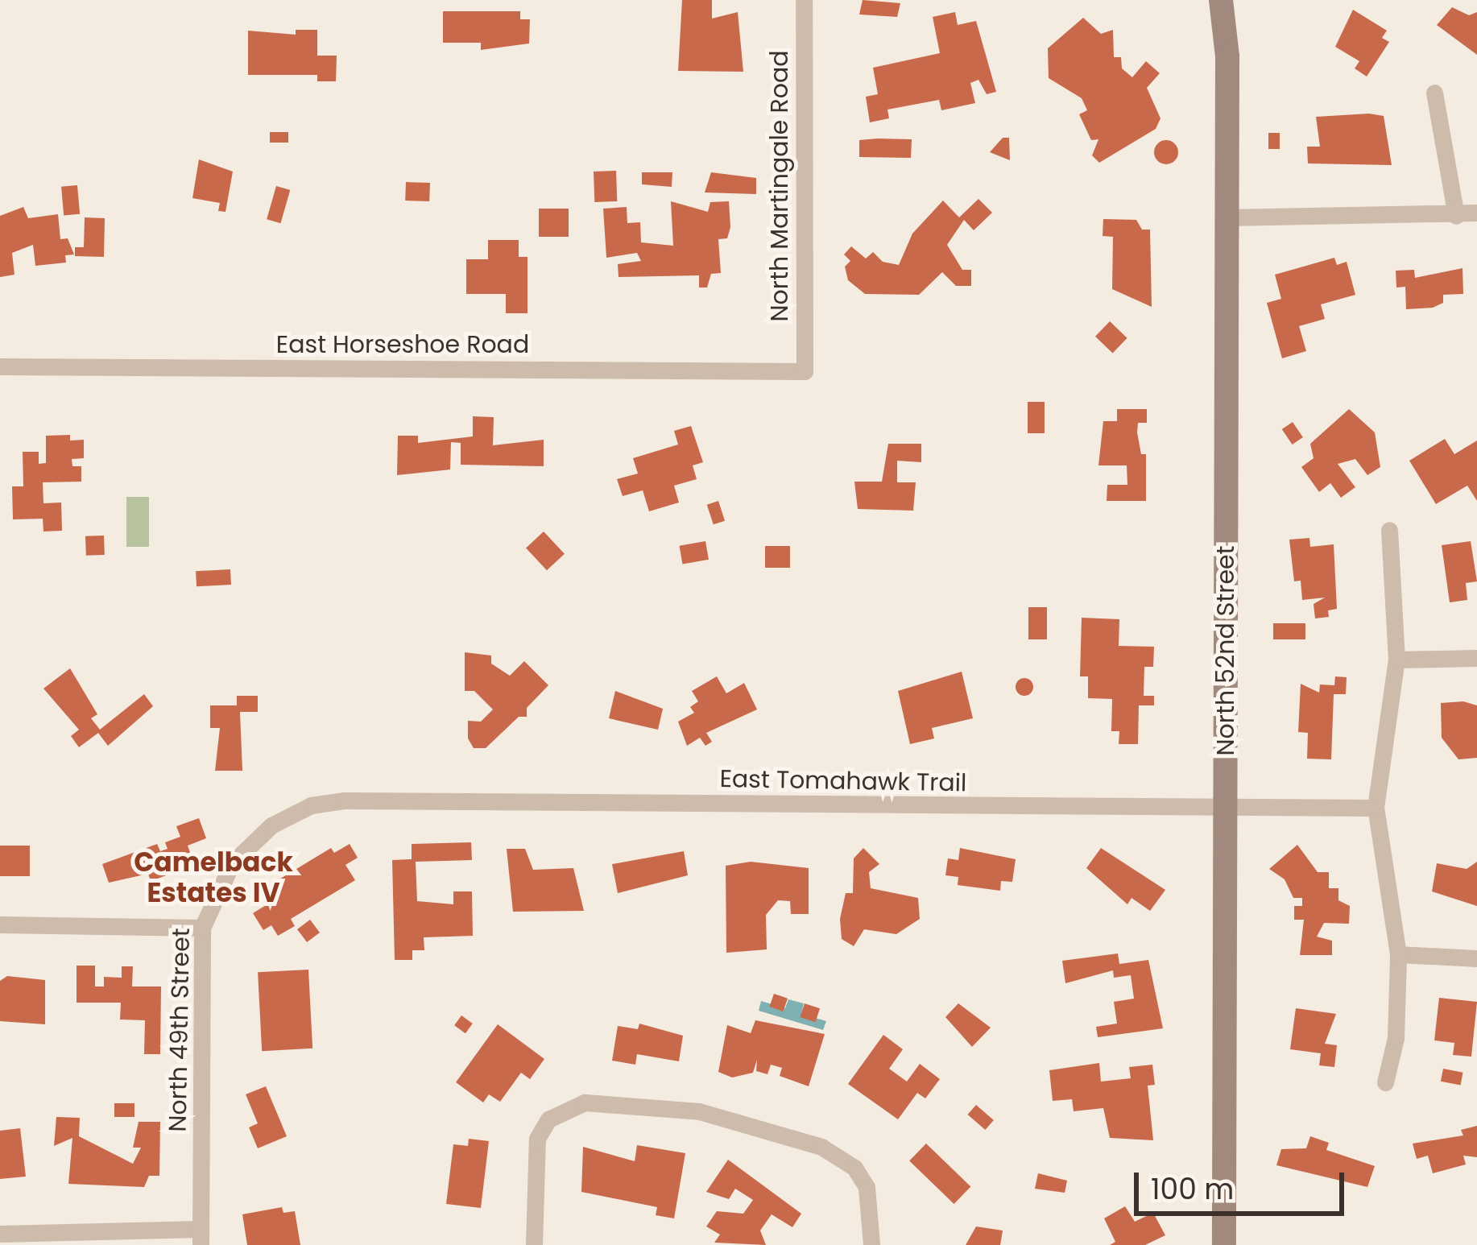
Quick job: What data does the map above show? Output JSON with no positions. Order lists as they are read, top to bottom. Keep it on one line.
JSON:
{"streets":{"street":["North Martingale Road","East Horseshoe Road","North 52nd Street","East Tomahawk Trail","North 49th Street"]},"crossings":[["North Martingale Road","East Horseshoe Road"],["North 52nd Street","East Tomahawk Trail"],["East Tomahawk Trail","North 49th Street"]],"districts":["Camelback Estates IV"],"scale_bar":"100 m"}
